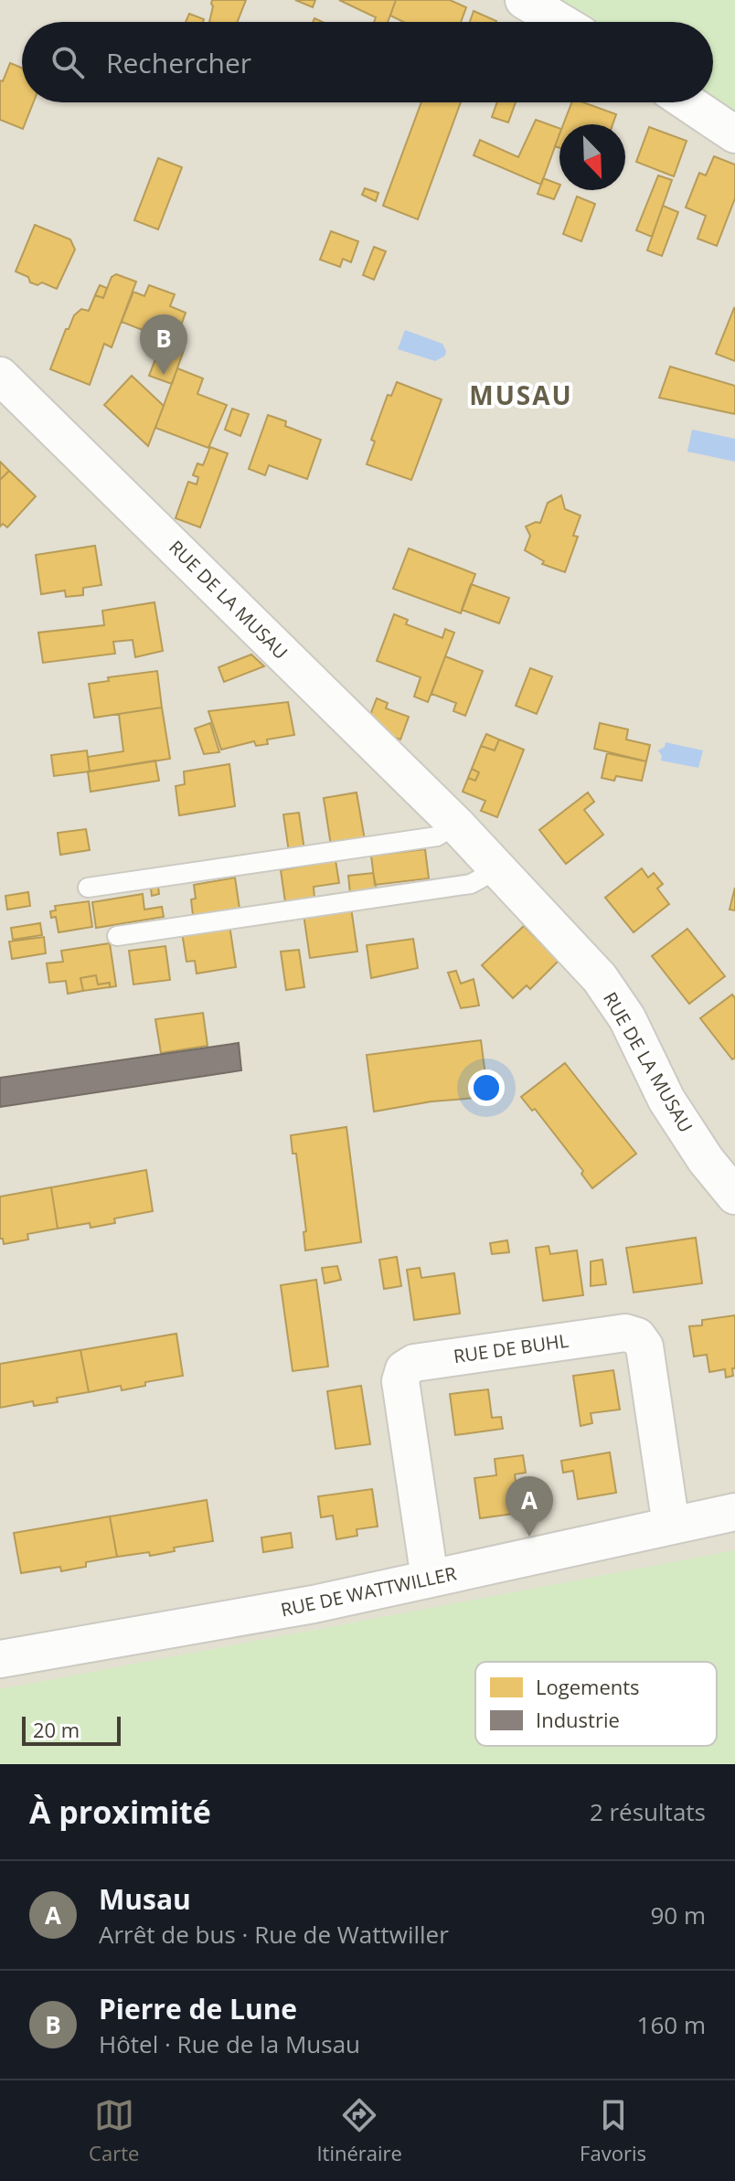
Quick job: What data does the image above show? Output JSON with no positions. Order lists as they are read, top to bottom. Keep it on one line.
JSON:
{"streets":{"street":["RUE DE LA MUSAU","RUE DE BUHL","RUE DE WATTWILLER"]},"crossings":[["RUE DE BUHL","RUE DE WATTWILLER"]],"districts":["MUSAU"],"legend":["Logements","Industrie"],"scale_bar":"20 m","north":"bottom right","page":{"search":"Rechercher","pins":["B","A"],"scale":"20 m","heading":["À proximité","2 résultats"],"list":[{"mark":"A","name":"Musau","note":"Arrêt de bus · Rue de Wattwiller","value":"90 m"},{"mark":"B","name":"Pierre de Lune","note":"Hôtel · Rue de la Musau","value":"160 m"}],"nav":["Carte","Itinéraire","Favoris"]}}
